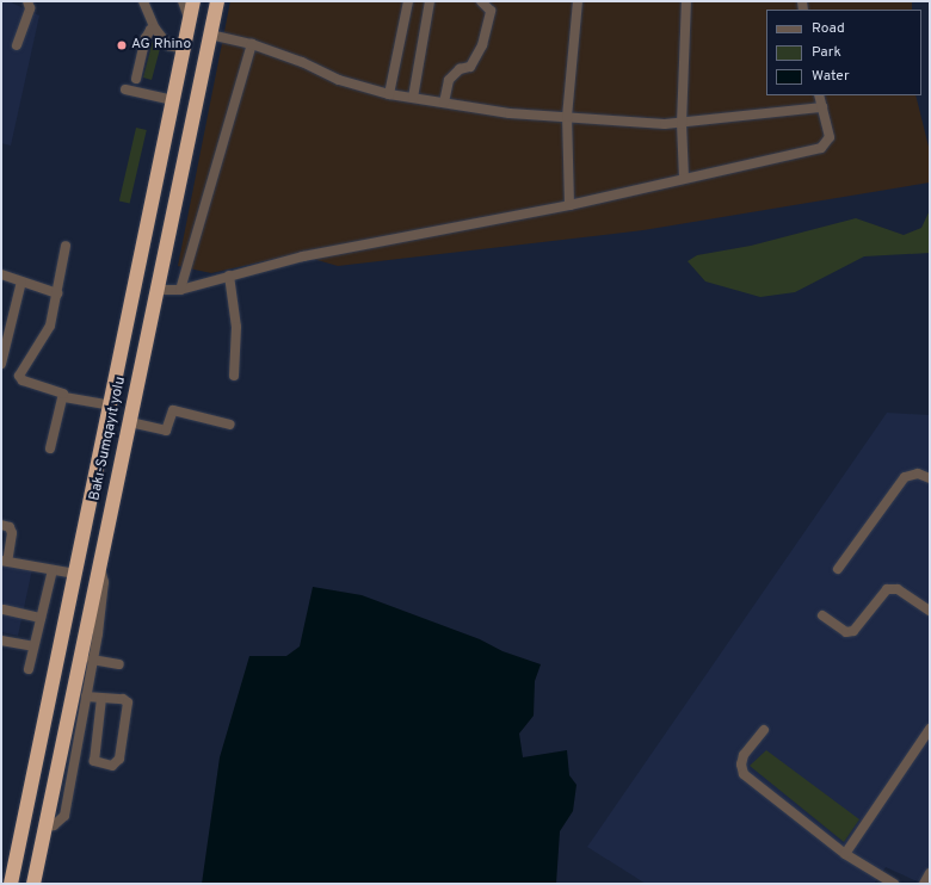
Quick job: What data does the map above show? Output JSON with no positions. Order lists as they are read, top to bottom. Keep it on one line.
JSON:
{"streets":{"highway":["Bakı-Sumqayıt yolu"]},"places":["AG Rhino"],"legend":["Road","Park","Water"]}
